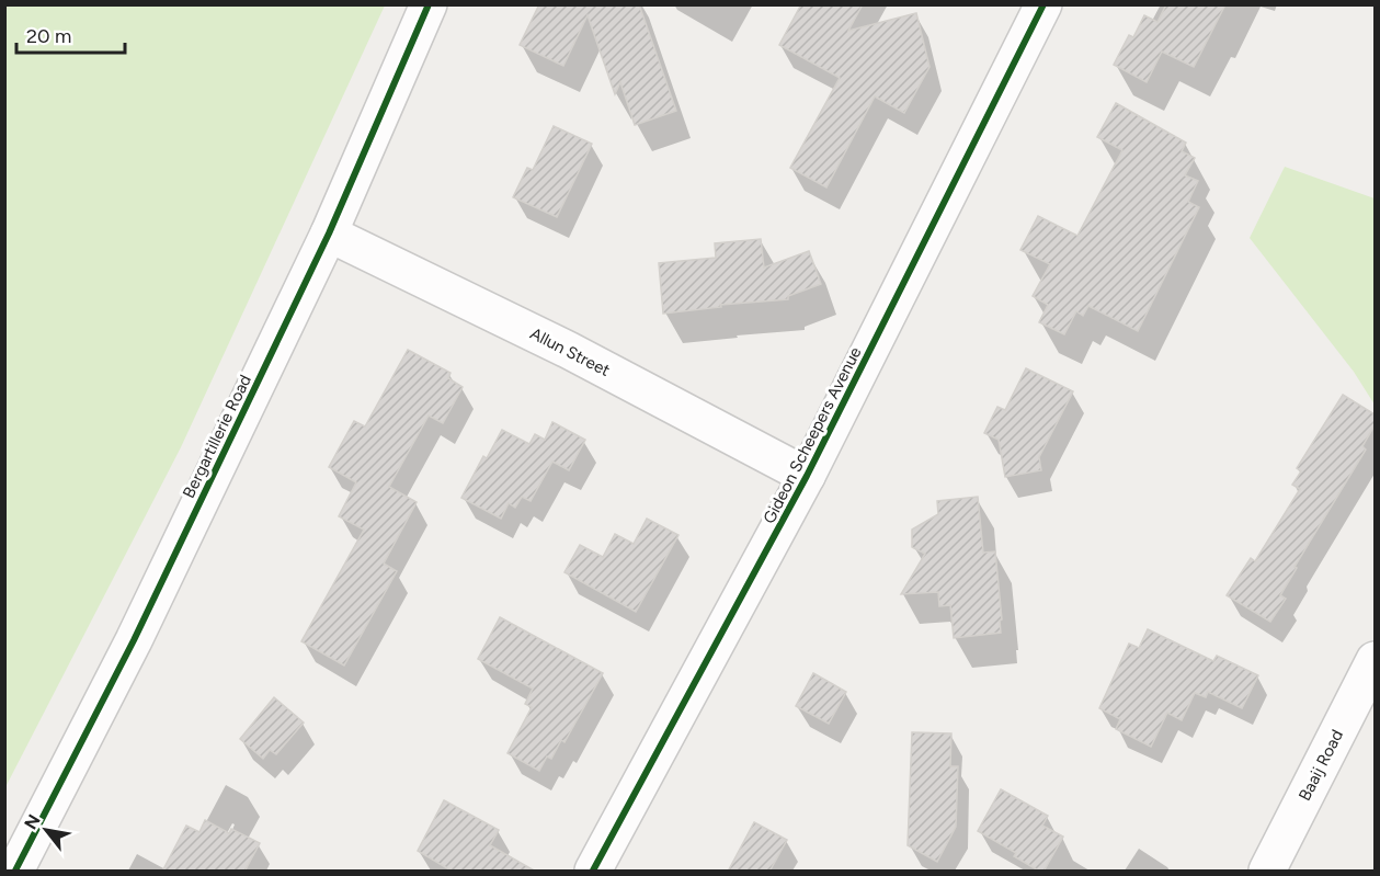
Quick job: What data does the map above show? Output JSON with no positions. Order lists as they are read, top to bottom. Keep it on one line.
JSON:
{"streets":{"street":["Allun Street","Gideon Scheepers Avenue","Bergartillerie Road","Baaij Road"]},"crossings":[["Allun Street","Gideon Scheepers Avenue"],["Allun Street","Bergartillerie Road"]],"scale_bar":"20 m","north":"top left"}
